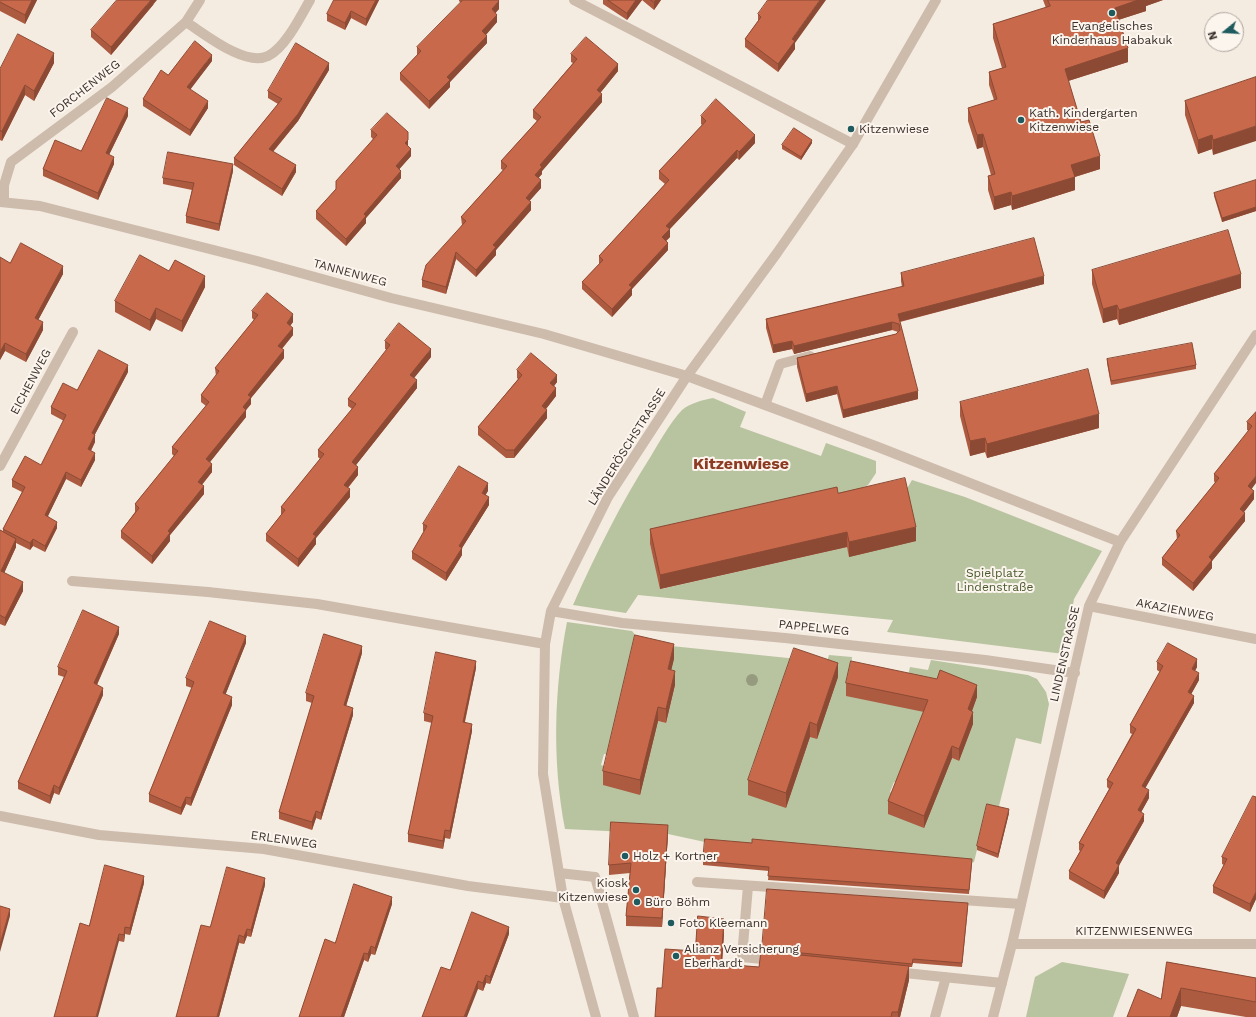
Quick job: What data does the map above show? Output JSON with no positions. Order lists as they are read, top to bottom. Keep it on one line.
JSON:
{"streets":{"street":["FORCHENWEG","TANNENWEG","EICHENWEG","LÄNDERÖSCHSTRASSE","AKAZIENWEG","PAPPELWEG","LINDENSTRASSE","ERLENWEG","KITZENWIESENWEG"]},"crossings":[["FORCHENWEG","TANNENWEG"],["TANNENWEG","LÄNDERÖSCHSTRASSE"],["TANNENWEG","LINDENSTRASSE"],["LÄNDERÖSCHSTRASSE","PAPPELWEG"],["LÄNDERÖSCHSTRASSE","ERLENWEG"],["AKAZIENWEG","LINDENSTRASSE"],["PAPPELWEG","LINDENSTRASSE"],["LINDENSTRASSE","KITZENWIESENWEG"]],"districts":["Kitzenwiese"],"parks":["Spielplatz Lindenstraße"],"places":["Evangelisches Kinderhaus Habakuk","Kath. Kindergarten Kitzenwiese","Kitzenwiese","Holz + Kortner","Kiosk Kitzenwiese","Büro Böhm","Foto Kleemann","Alianz Versicherung Eberhardt"],"north":"left"}
